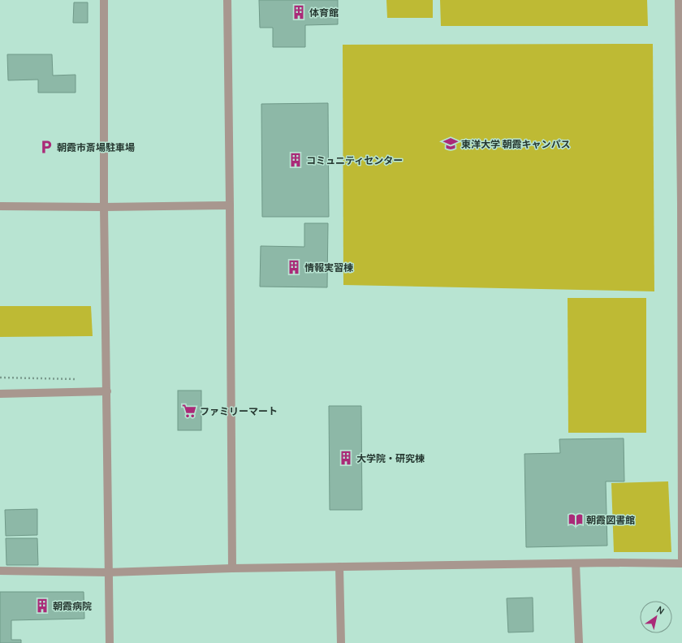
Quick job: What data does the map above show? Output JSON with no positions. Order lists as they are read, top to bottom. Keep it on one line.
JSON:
{"places":{"building":["体育館","コミュニティセンター","情報実習棟","大学院・研究棟","朝霞病院"],"school or university":["東洋大学 朝霞キャンパス"],"parking":["朝霞市斎場駐車場"],"supermarket":["ファミリーマート"],"library":["朝霞図書館"]},"north":"top right"}
